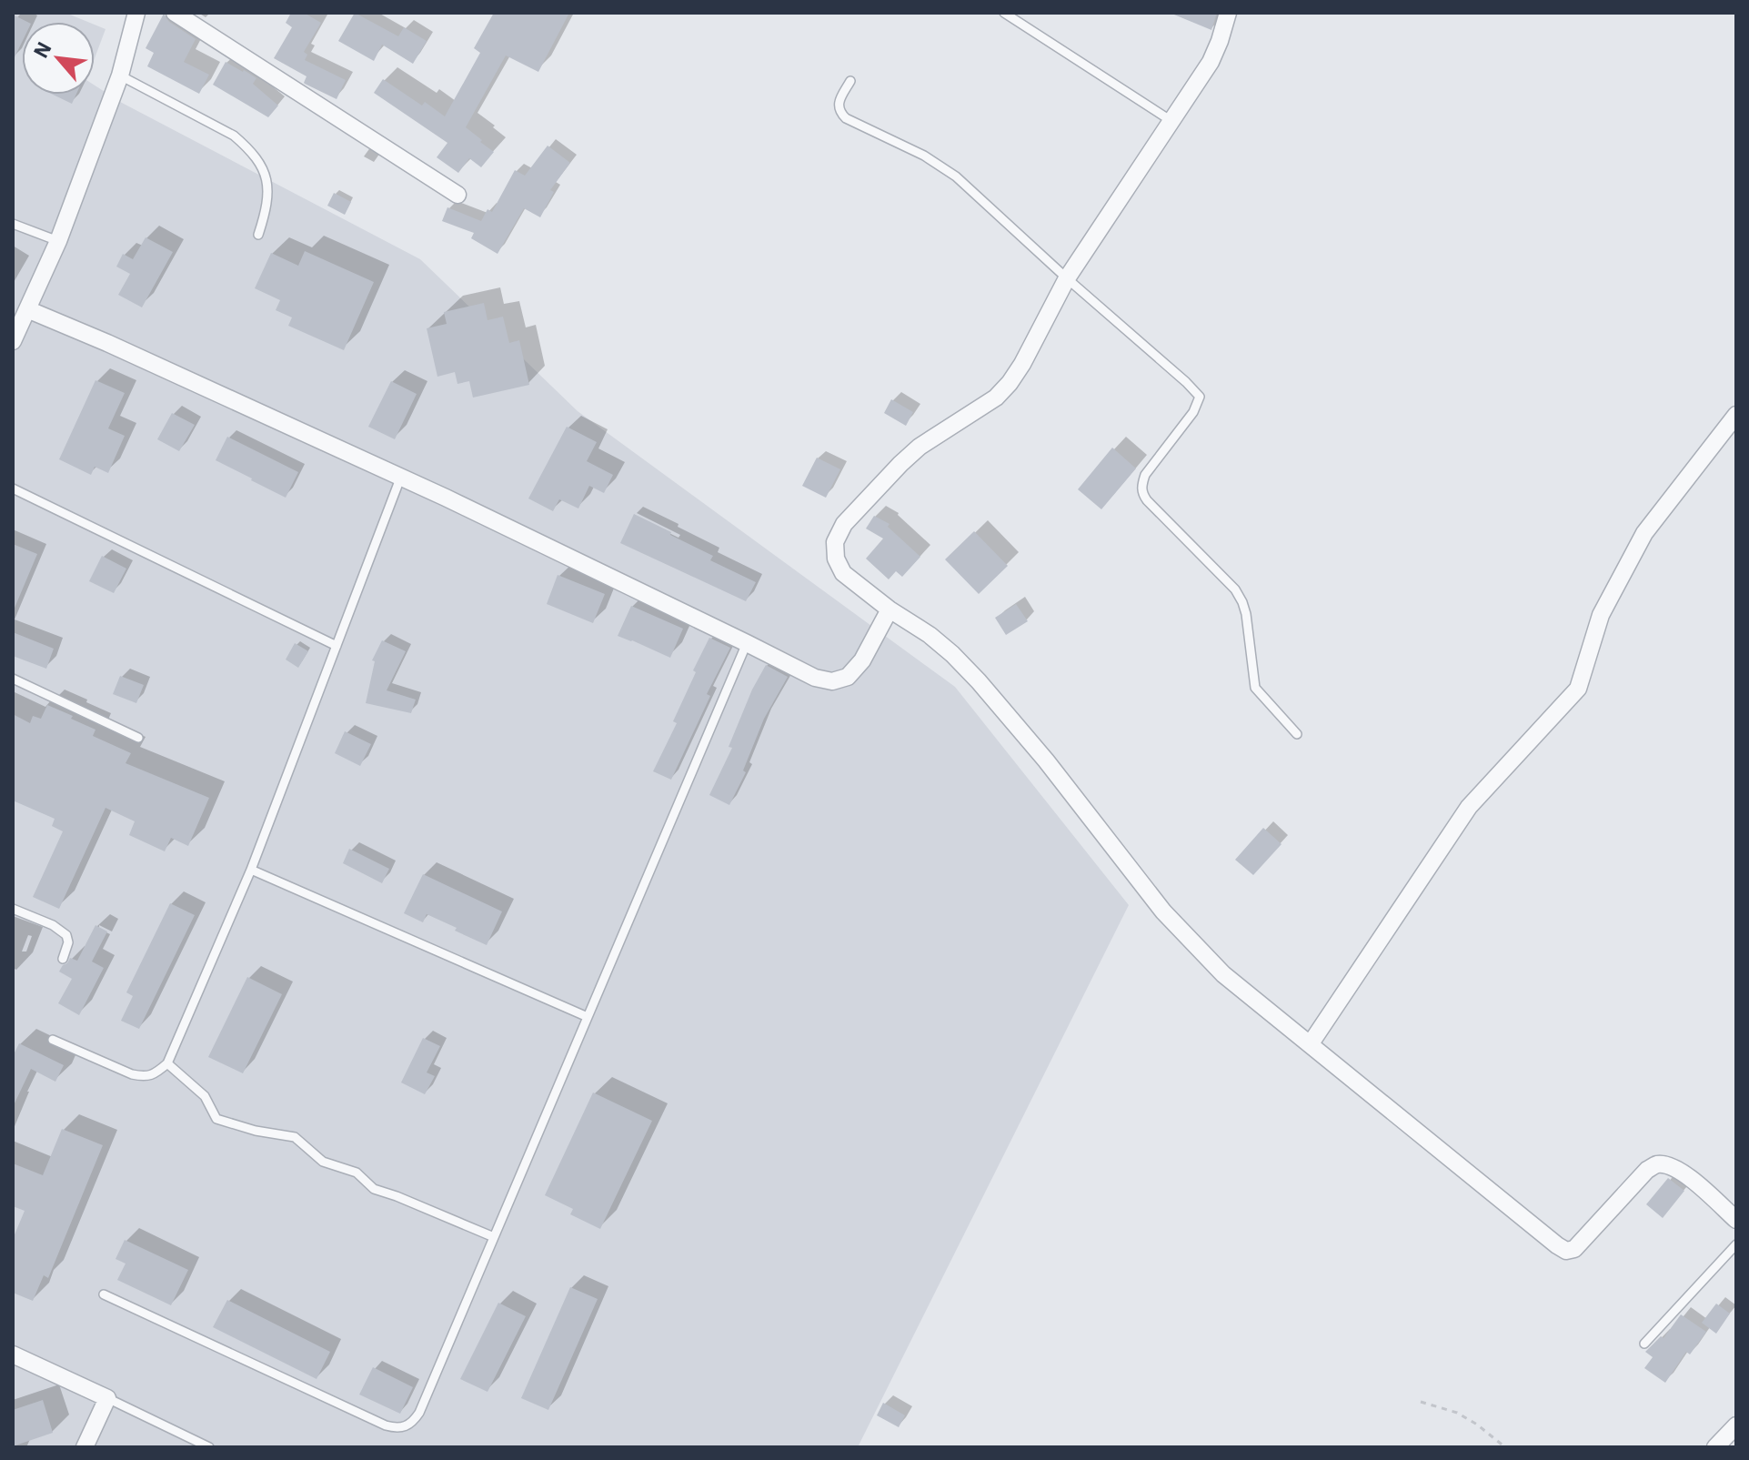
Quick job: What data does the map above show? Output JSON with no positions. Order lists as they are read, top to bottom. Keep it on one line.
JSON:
{"north":"top left"}
